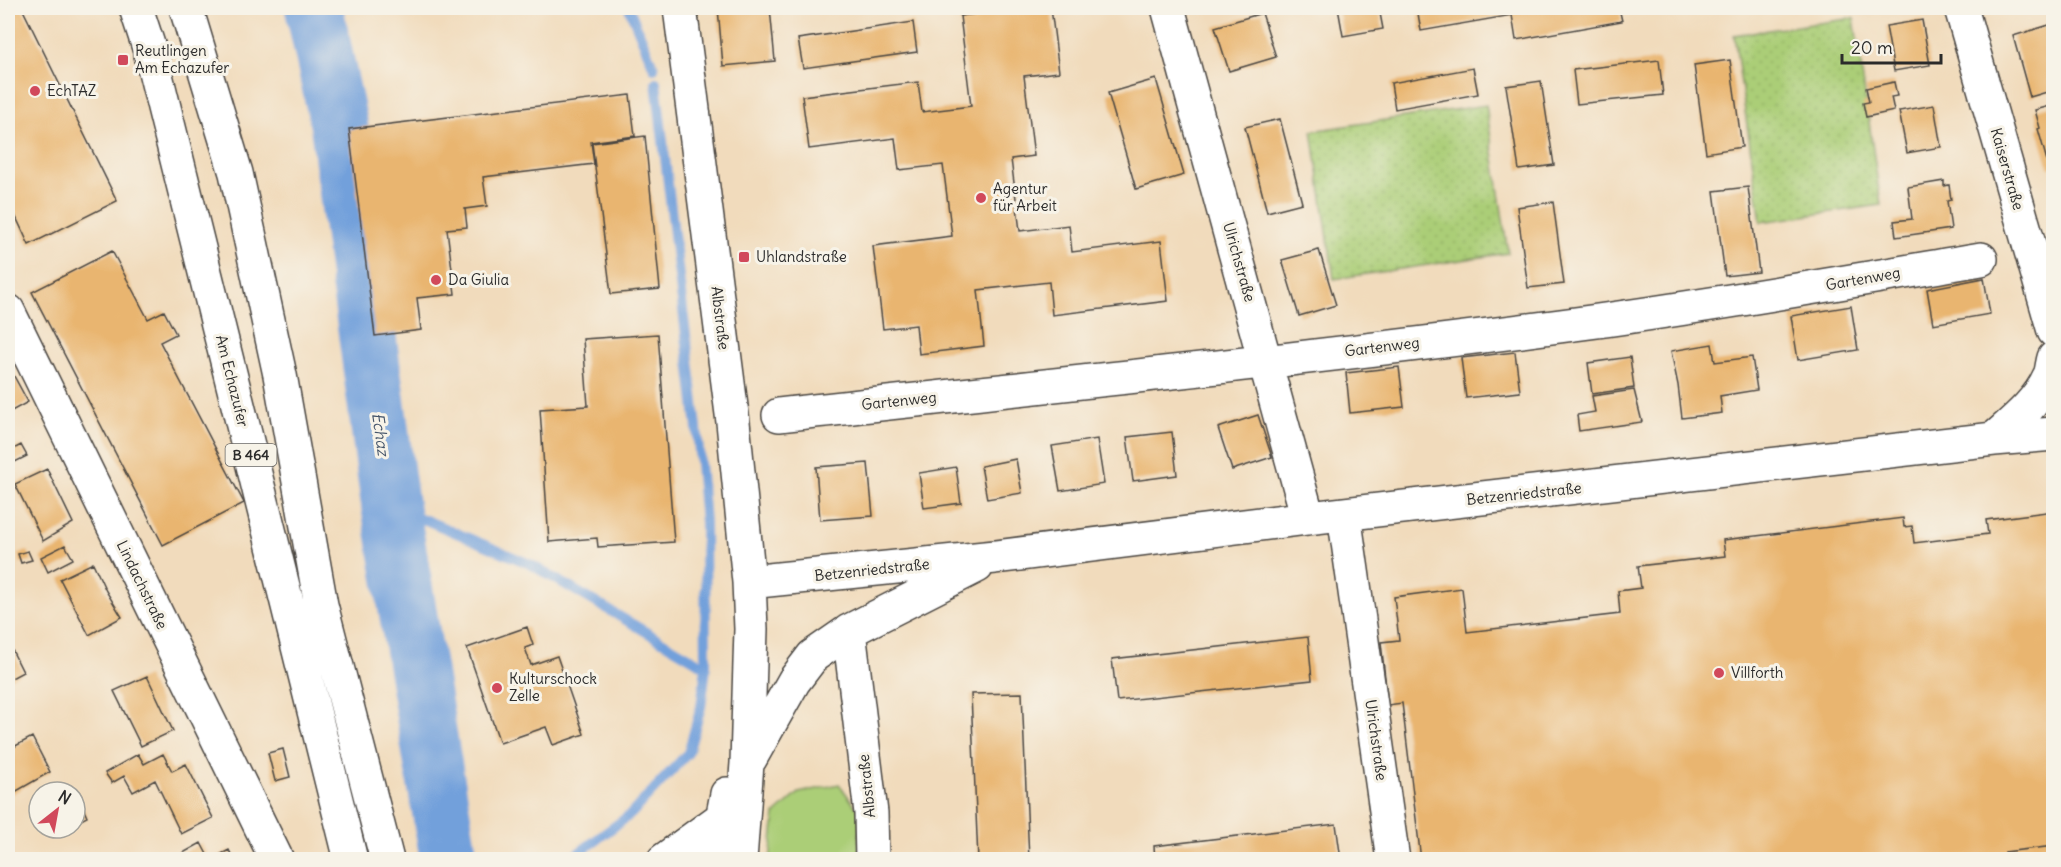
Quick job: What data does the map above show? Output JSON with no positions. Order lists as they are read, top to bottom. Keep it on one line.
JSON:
{"streets":{"street":["Kaiserstraße","Ulrichstraße","Gartenweg","Albstraße","Am Echazufer","B 464","Betzenriedstraße","Lindachstraße"]},"crossings":[["Ulrichstraße","Gartenweg"],["Ulrichstraße","Betzenriedstraße"],["Albstraße","Betzenriedstraße"]],"water":["Echaz"],"places":{"transit":["Reutlingen Am Echazufer","Uhlandstraße"],"other":["EchTAZ","Agentur für Arbeit","Da Giulia","Villforth","Kulturschock Zelle"]},"scale_bar":"20 m","north":"top right"}
